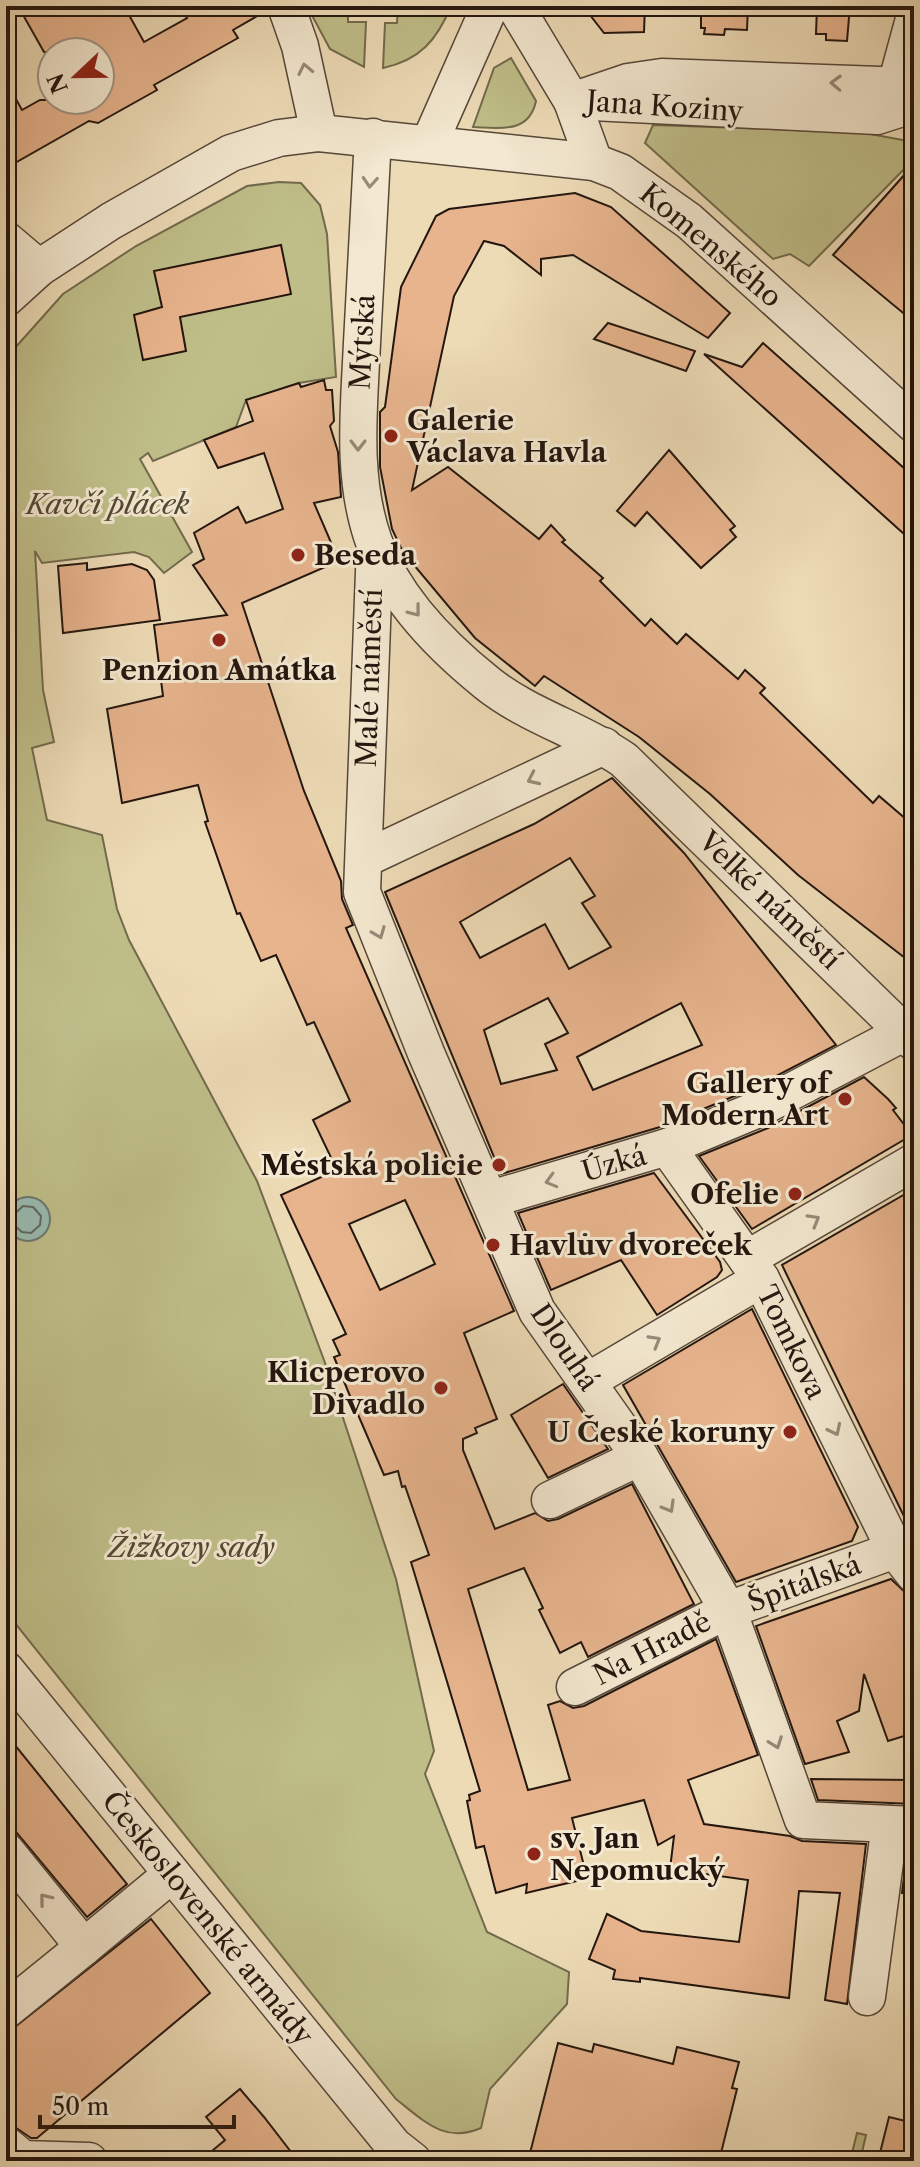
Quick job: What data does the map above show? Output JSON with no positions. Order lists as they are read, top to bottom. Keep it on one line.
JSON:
{"streets":{"street":["Jana Koziny","Komenského","Mýtská","Malé náměstí","Velké náměstí","Úzká","Tomkova","Dlouhá","Špitálská","Na Hradě","Československé armády"]},"crossings":[["Komenského","Mýtská"],["Mýtská","Malé náměstí"],["Malé náměstí","Velké náměstí"],["Malé náměstí","Dlouhá"],["Velké náměstí","Úzká"],["Úzká","Tomkova"],["Úzká","Dlouhá"],["Tomkova","Špitálská"],["Dlouhá","Špitálská"],["Dlouhá","Na Hradě"],["Špitálská","Na Hradě"]],"one_way":["Mýtská","Malé náměstí","Tomkova","Dlouhá"],"parks":["Kavčí plácek","Žižkovy sady"],"places":["Galerie Václava Havla","Beseda","Penzion Amátka","Gallery of Modern Art","Městská policie","Ofelie","Havlův dvoreček","Klicperovo Divadlo","U České koruny","sv. Jan Nepomucký"],"scale_bar":"50 m","north":"left"}
